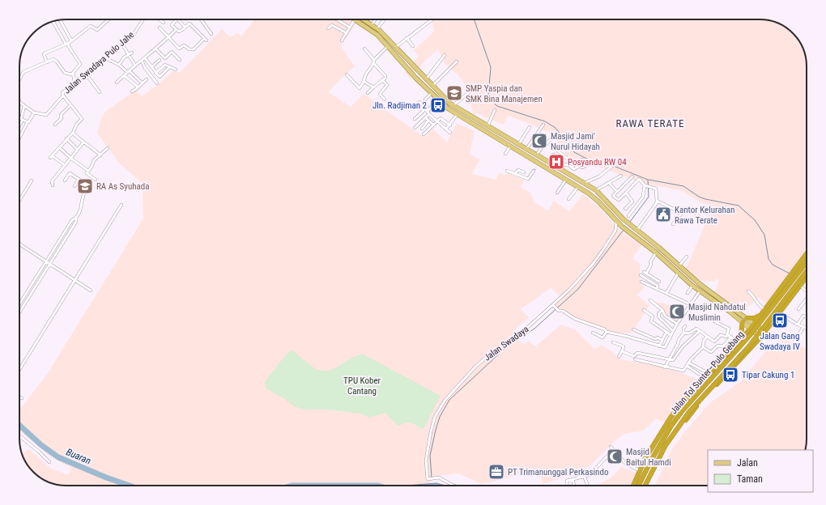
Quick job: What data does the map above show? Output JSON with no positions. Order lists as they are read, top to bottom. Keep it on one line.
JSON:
{"streets":{"highway":["Jalan Tol Sunter–Pulo Gebang"],"street":["Jalan Swadaya Pulo Jahe","Jalan Swadaya"]},"districts":["RAWA TERATE"],"water":["Buaran"],"parks":["TPU Kober Cantang"],"places":{"school or university":["SMP Yaspia dan SMK Bina Manajemen","RA As Syuhada"],"bus stop":["Jln. Radjiman 2","Jalan Gang Swadaya IV","Tipar Cakung 1"],"mosque":["Masjid Jami' Nurul Hidayah","Masjid Nahdatul Muslimin","Masjid Baitul Hamdi"],"hospital":["Posyandu RW 04"],"public building":["Kantor Kelurahan Rawa Terate"],"office":["PT Trimanunggal Perkasindo"]},"legend":["Jalan","Taman"]}
